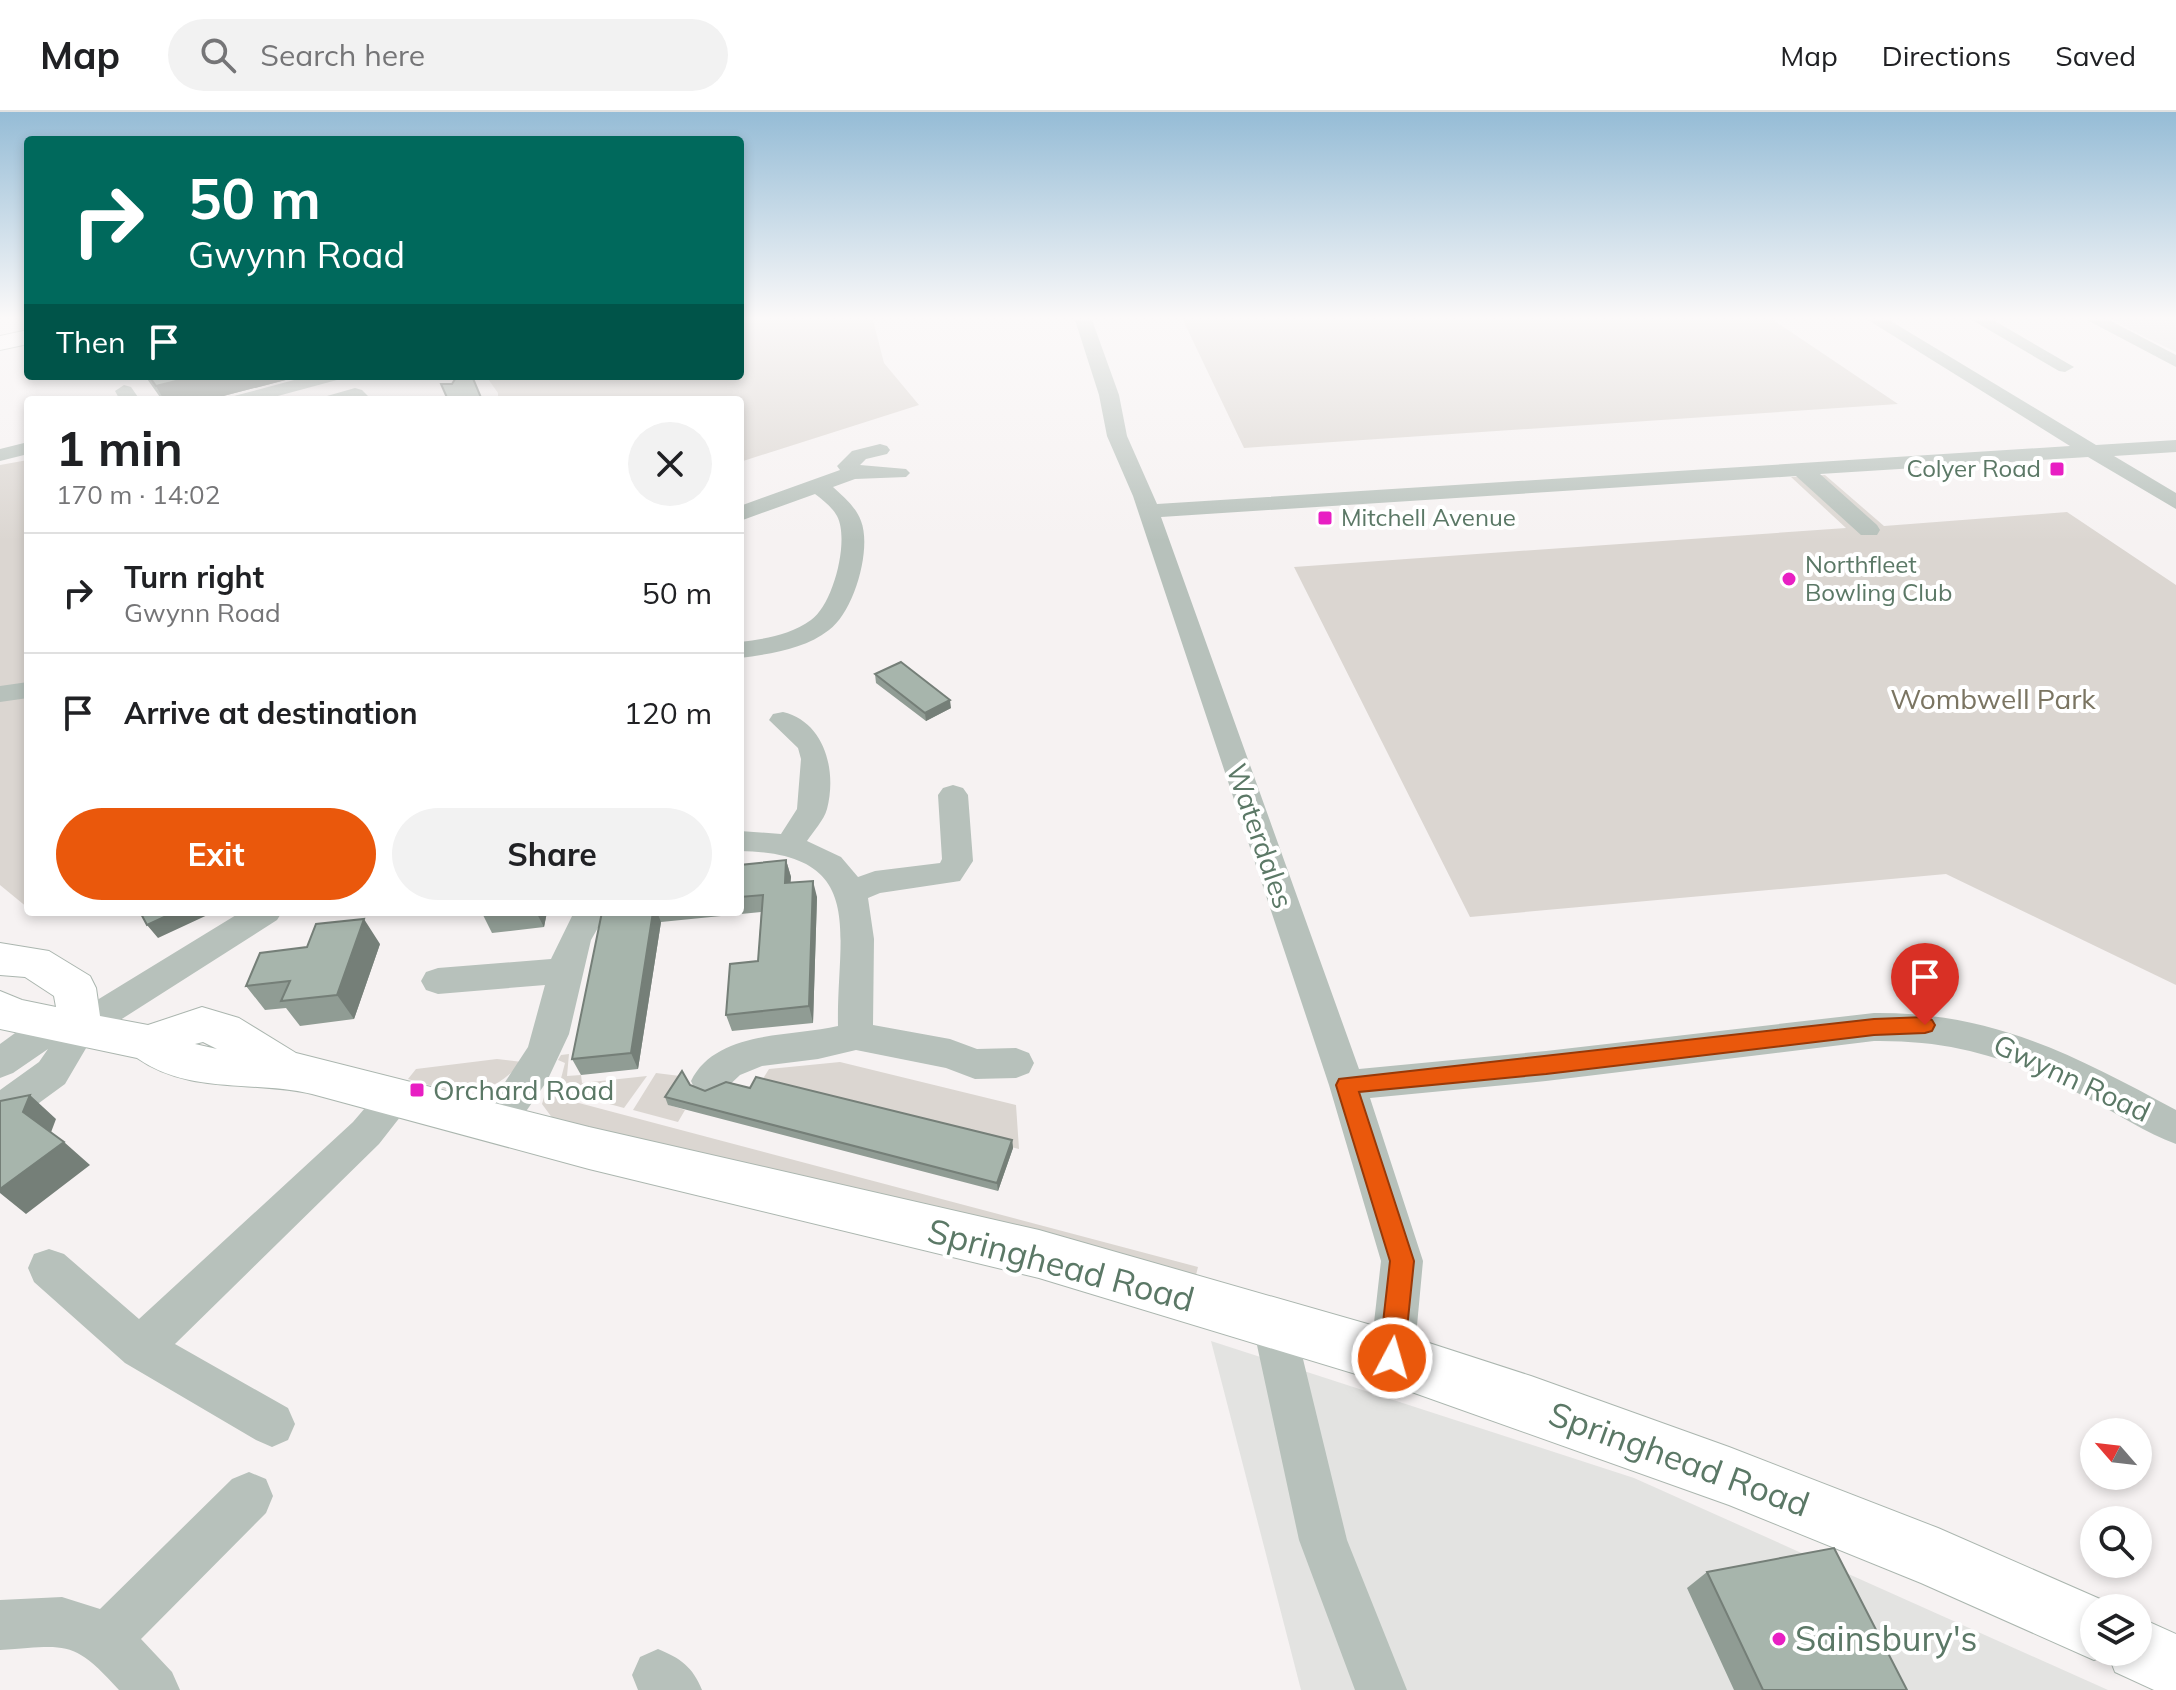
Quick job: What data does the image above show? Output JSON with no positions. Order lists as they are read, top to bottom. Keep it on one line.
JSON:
{"streets":{"main road":["Springhead Road"],"street":["Waterdales","Gwynn Road"]},"crossings":[["Waterdales","Gwynn Road"],["Waterdales","Springhead Road"]],"parks":["Wombwell Park"],"places":{"transit":["Colyer Road","Mitchell Avenue","Orchard Road"],"other":["Northfleet Bowling Club","Sainsbury's"]},"north":"top left","page":{"header":"Map","search":"Search here","nav":["Map","Directions","Saved"],"turn":["50 m","Gwynn Road"],"then":"Then","heading":["1 min","170 m · 14:02"],"list":[{"name":"Turn right","note":"Gwynn Road","value":"50 m"},{"name":"Arrive at destination","value":"120 m"}],"buttons":["Exit","Share"]}}
